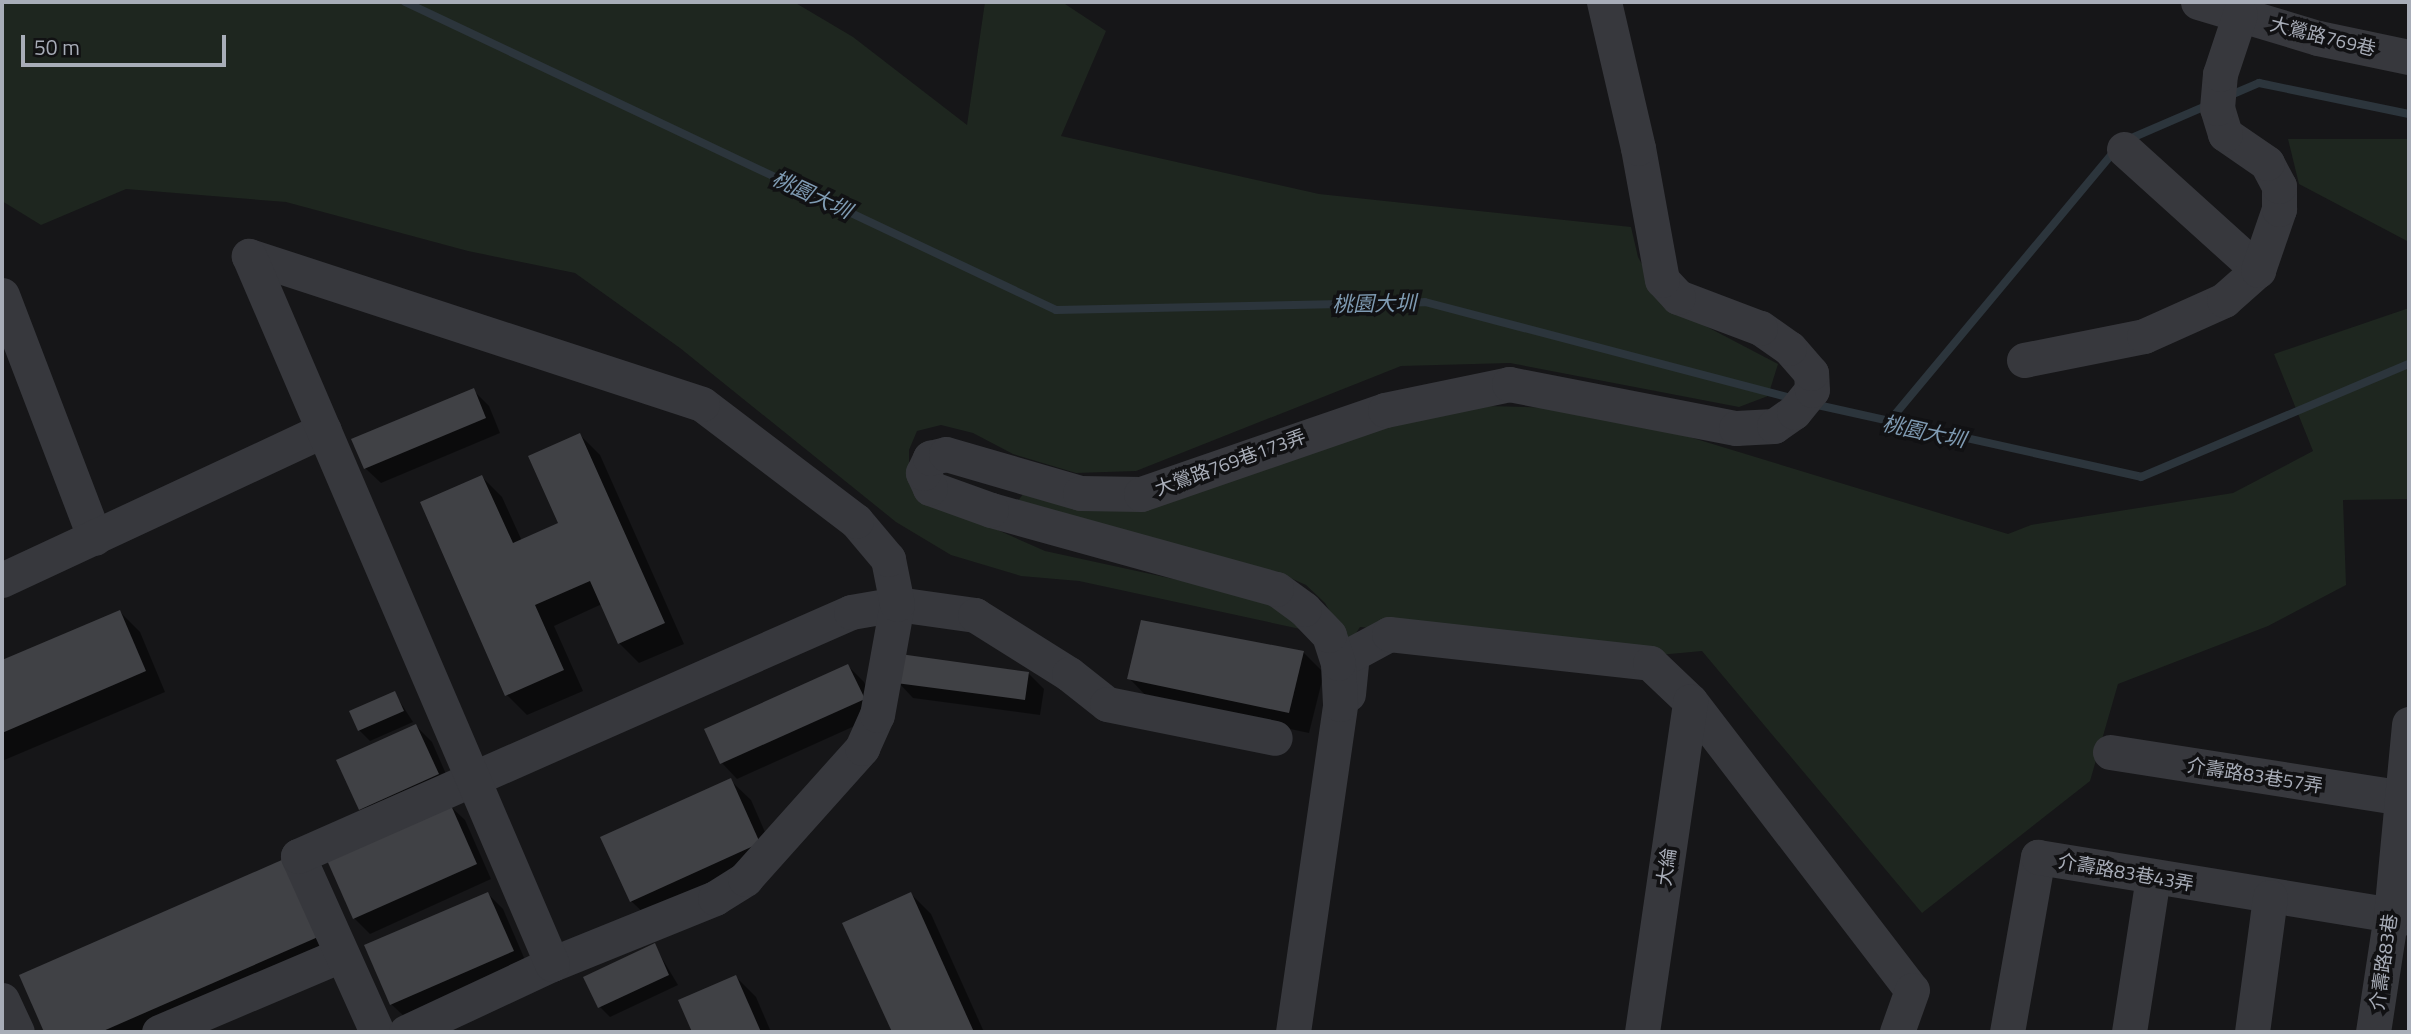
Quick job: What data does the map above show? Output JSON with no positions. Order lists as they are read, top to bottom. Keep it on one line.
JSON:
{"streets":{"lane":["大鶯路769巷","大鶯路769巷173弄","介壽路83巷57弄","大綸","介壽路83巷43弄","介壽路83巷"]},"crossings":[["介壽路83巷57弄","介壽路83巷"],["介壽路83巷43弄","介壽路83巷"]],"water":["桃園大圳"],"scale_bar":"50 m"}
